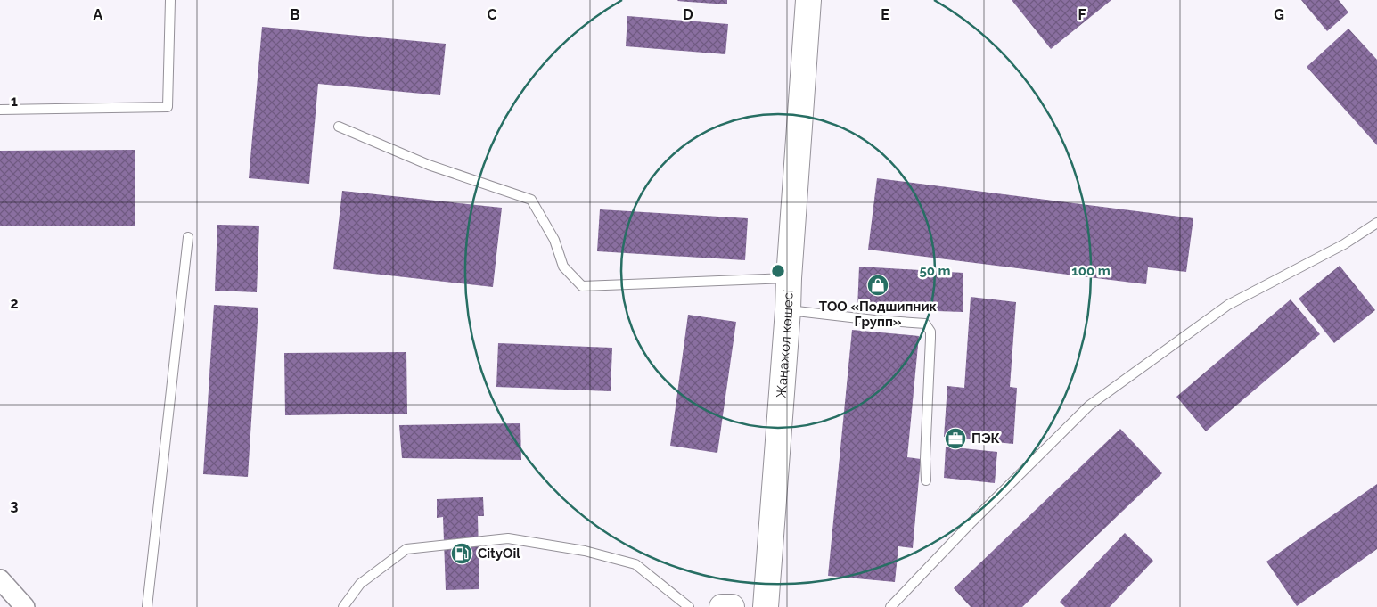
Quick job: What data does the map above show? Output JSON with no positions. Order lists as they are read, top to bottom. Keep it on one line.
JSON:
{"streets":{"main road":["Жаңажол көшесі"]},"places":{"shop":["ТОО «Подшипник Групп»"],"office":["ПЭК"],"fuel station":["CityOil"]},"grid":{"columns":["A","B","C","D","E","F","G"],"rows":["1","2","3"]},"rings":["50 m","100 m"]}
